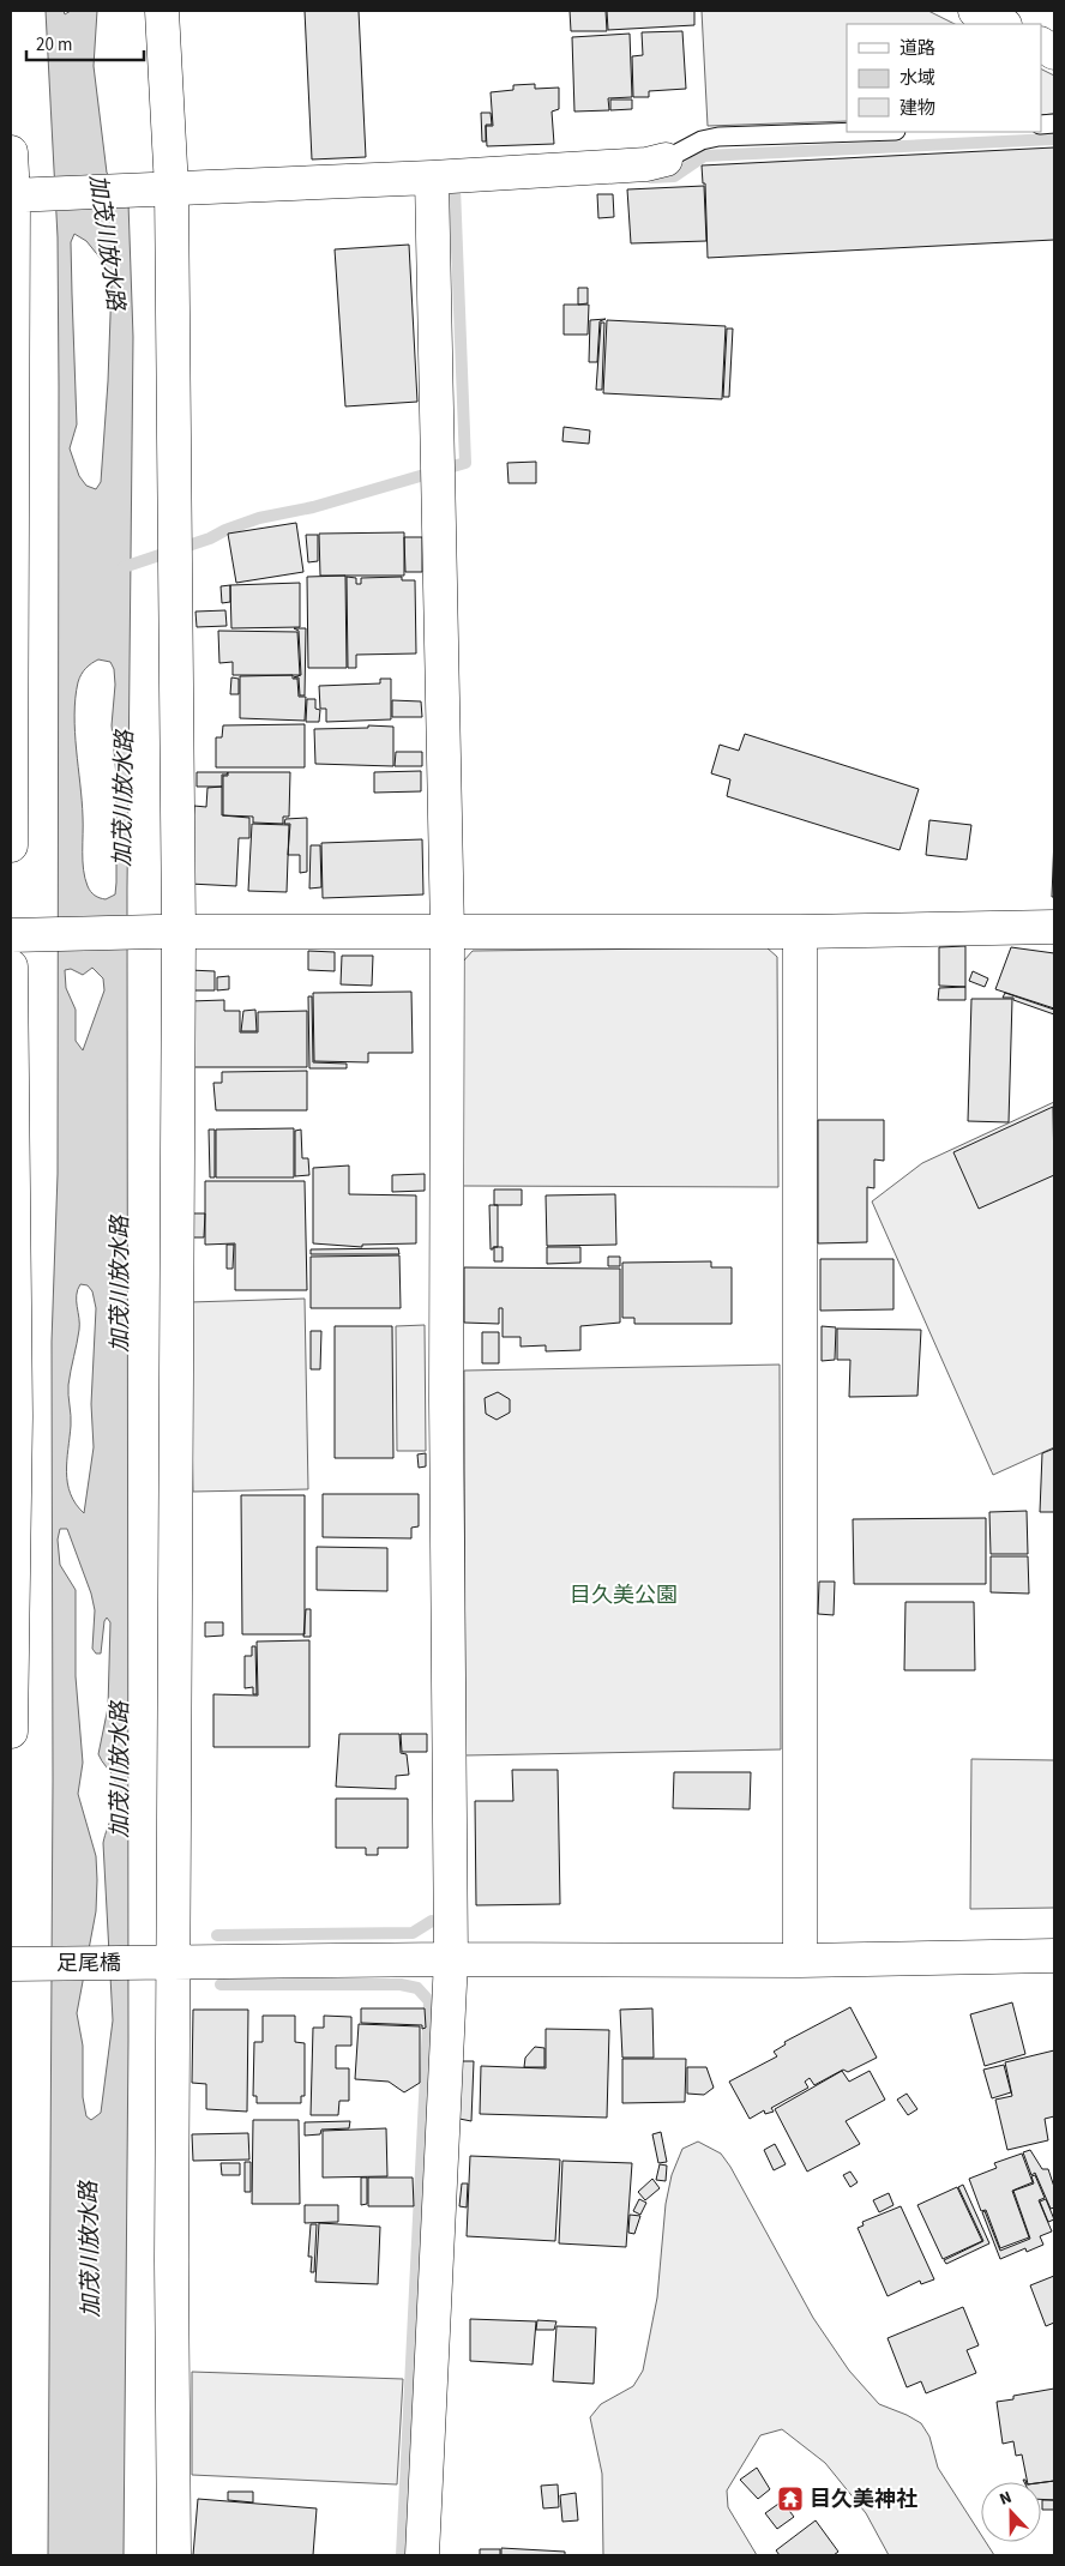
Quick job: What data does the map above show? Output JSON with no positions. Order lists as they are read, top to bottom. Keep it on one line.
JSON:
{"streets":{"street":["足尾橋"]},"water":["加茂川放水路"],"parks":["目久美公園"],"places":{"temple":["目久美神社"]},"legend":["道路","水域","建物"],"scale_bar":"20 m","north":"top"}
